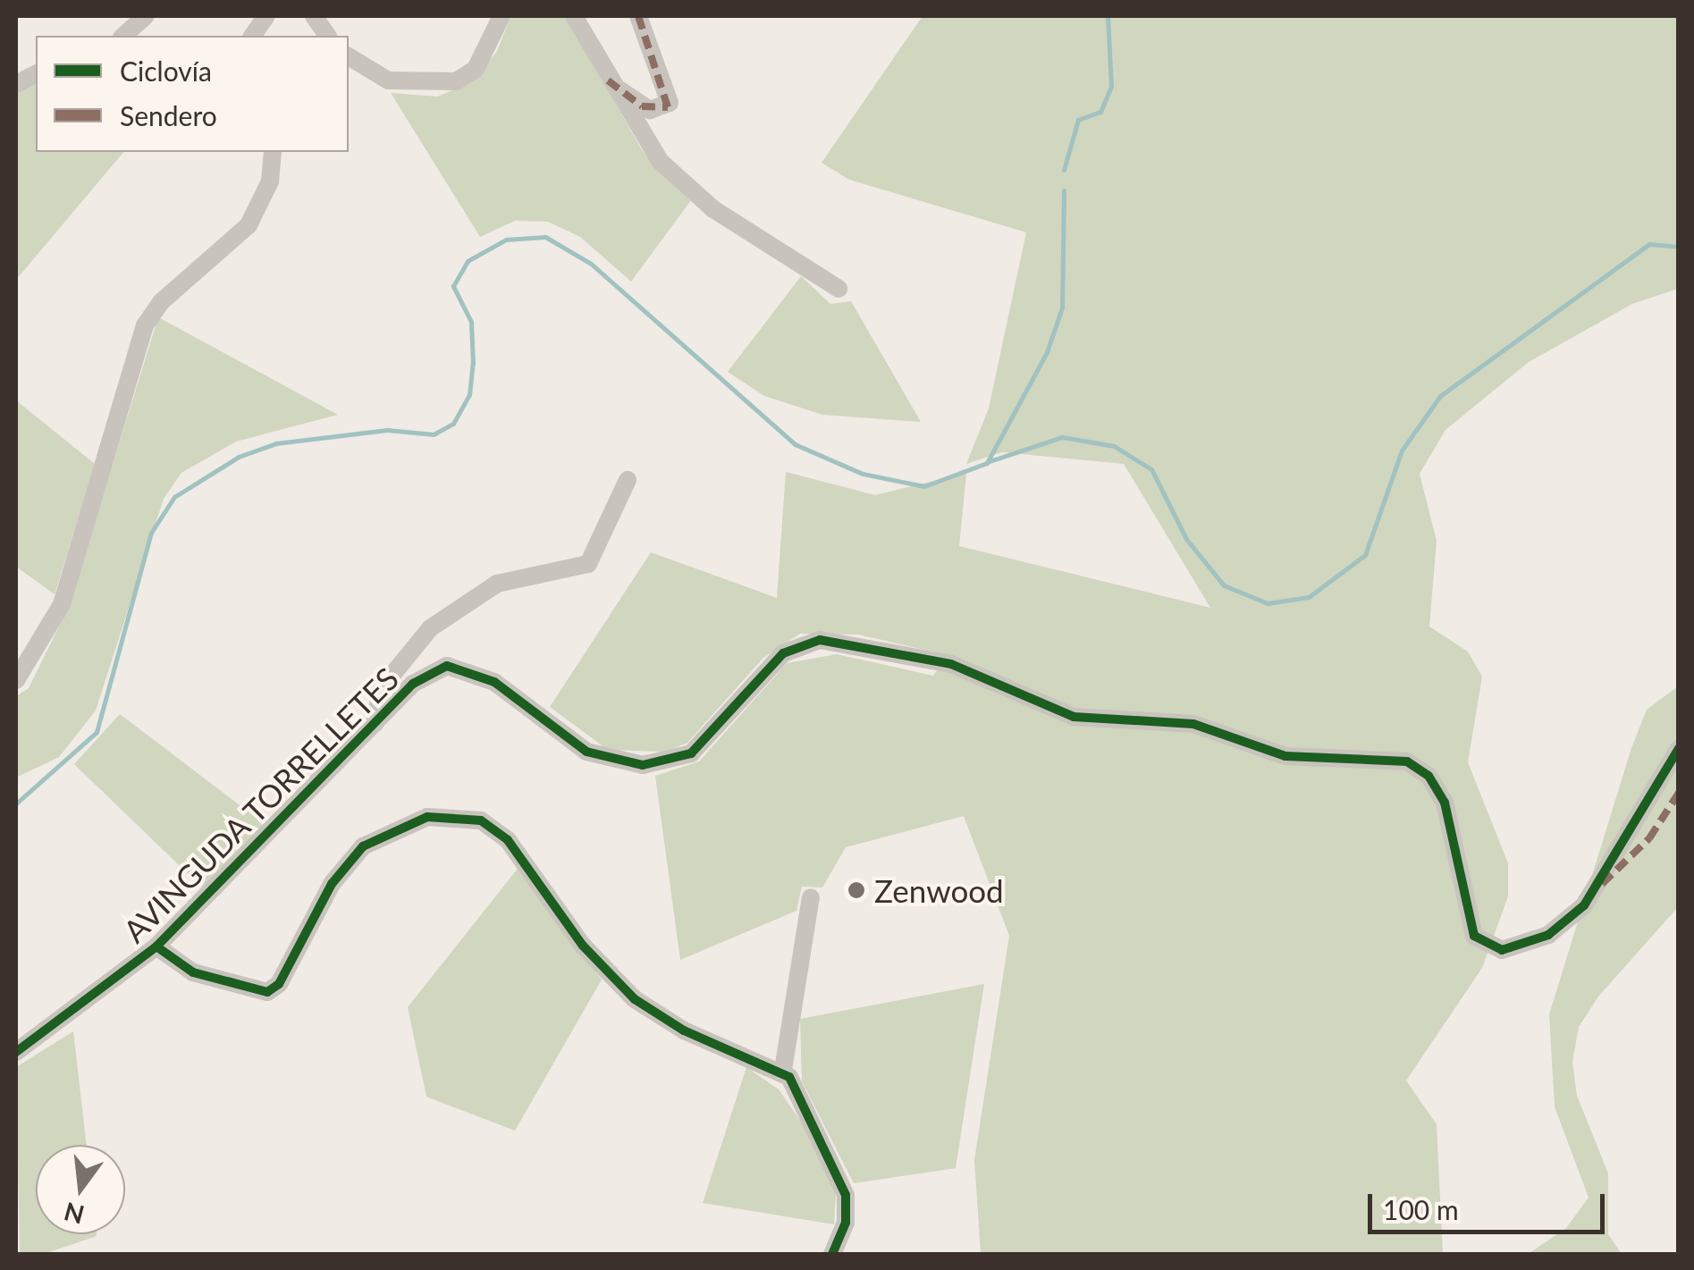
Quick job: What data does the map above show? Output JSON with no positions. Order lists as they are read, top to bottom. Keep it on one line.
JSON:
{"streets":{"street":["AVINGUDA TORRELLETES"]},"places":["Zenwood"],"legend":["Ciclovía","Sendero"],"scale_bar":"100 m","north":"bottom"}
